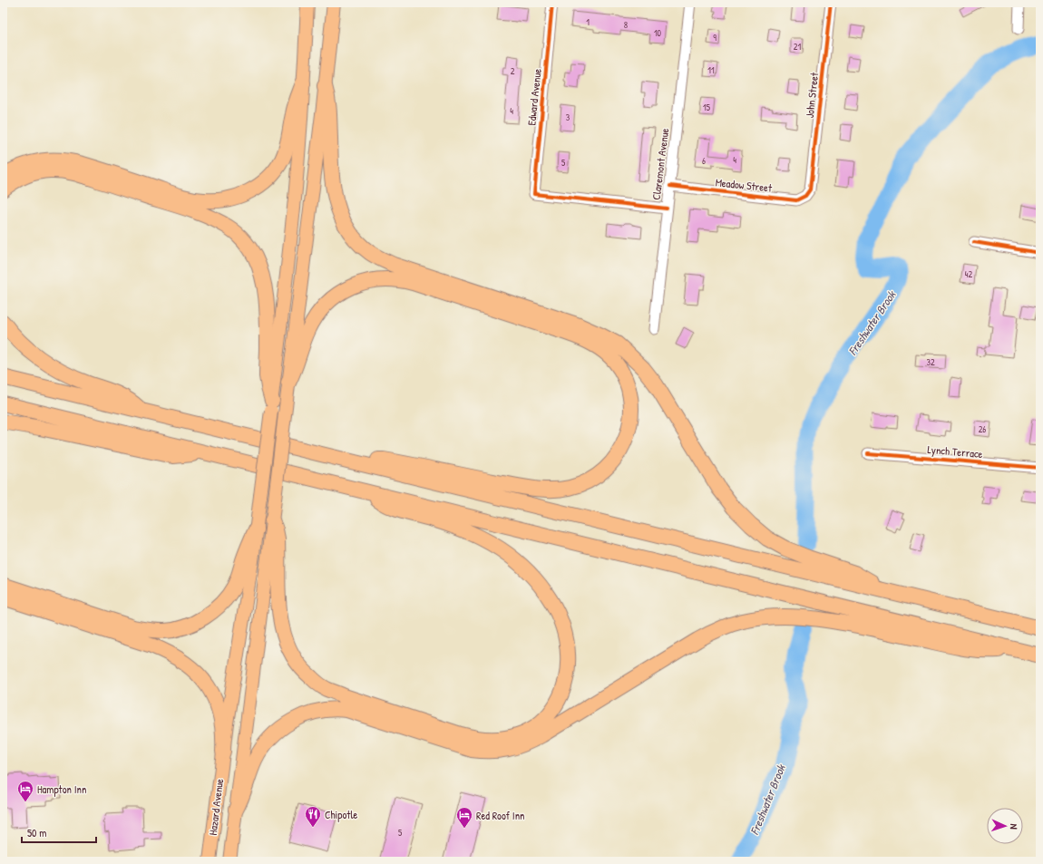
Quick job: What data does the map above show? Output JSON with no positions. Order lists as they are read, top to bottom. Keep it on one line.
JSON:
{"streets":{"main road":["Hazard Avenue"],"street":["John Street","Edward Avenue","Claremont Avenue","Meadow Street","Lynch Terrace"]},"crossings":[["John Street","Meadow Street"],["Edward Avenue","Claremont Avenue"],["Claremont Avenue","Meadow Street"]],"water":["Freshwater Brook"],"places":{"hotel":["Hampton Inn","Red Roof Inn"],"restaurant":["Chipotle"]},"house_numbers":["1","8","10","9","21","11","2","15","4","3","4","6","5","42","32","26","5"],"scale_bar":"50 m","north":"right"}
